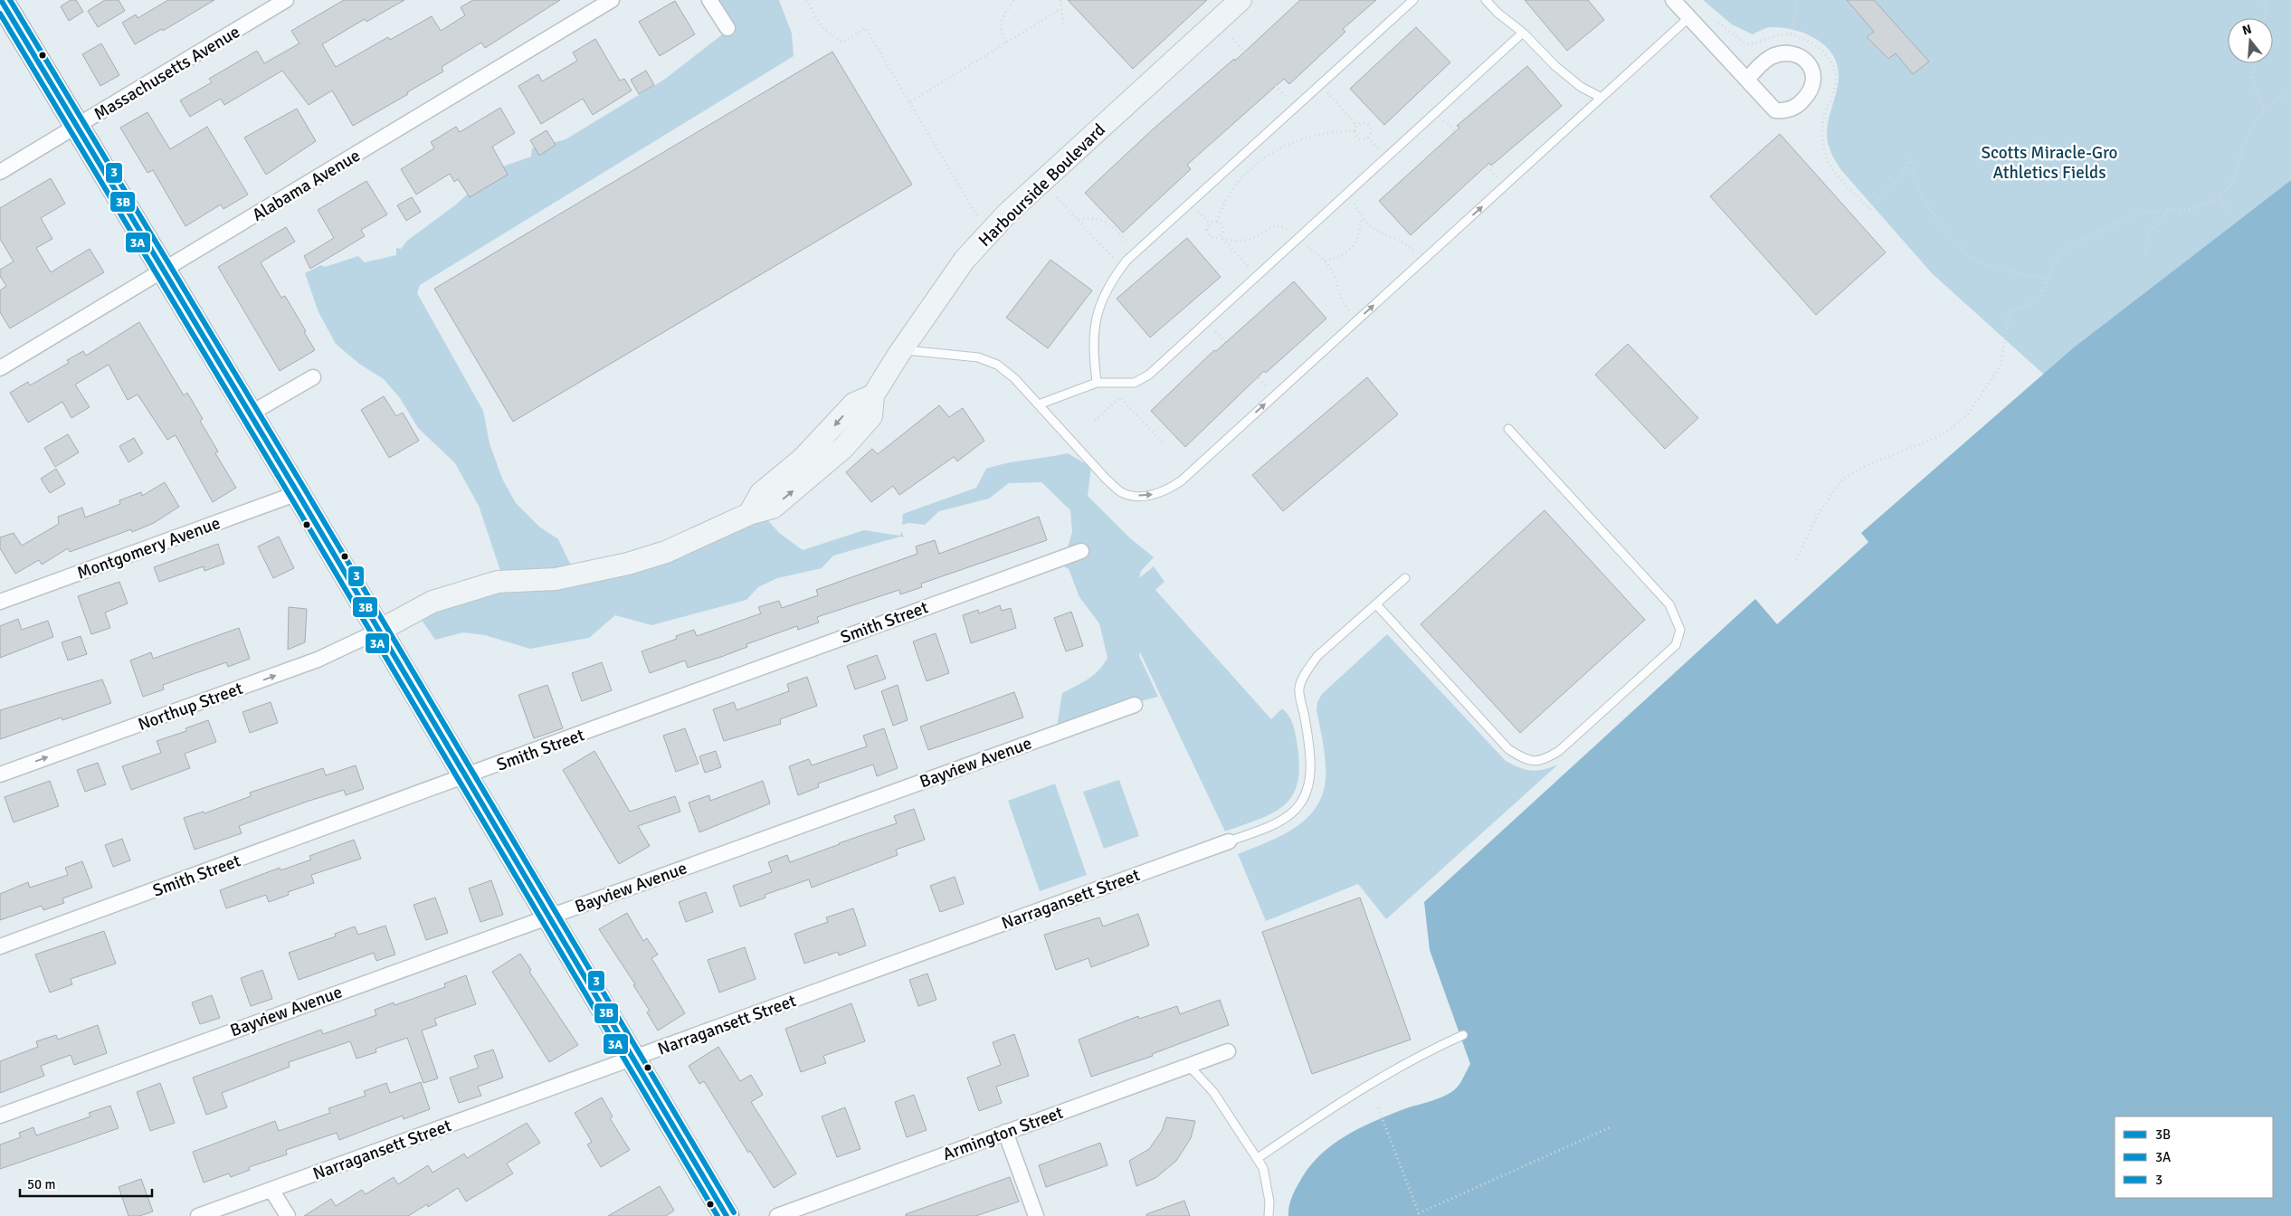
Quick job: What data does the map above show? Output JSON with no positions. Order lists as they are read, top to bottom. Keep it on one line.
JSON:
{"streets":{"street":["Massachusetts Avenue","Alabama Avenue","Harbourside Boulevard","Montgomery Avenue","Smith Street","Northup Street","Bayview Avenue","Narragansett Street","Armington Street"]},"crossings":[["Harbourside Boulevard","Northup Street"]],"one_way":["Northup Street"],"parks":["Scotts Miracle-Gro Athletics Fields"],"lines":["transit line 3B","transit line 3","transit line 3A"],"legend":["3B","3A","3"],"scale_bar":"50 m","north":"top"}
